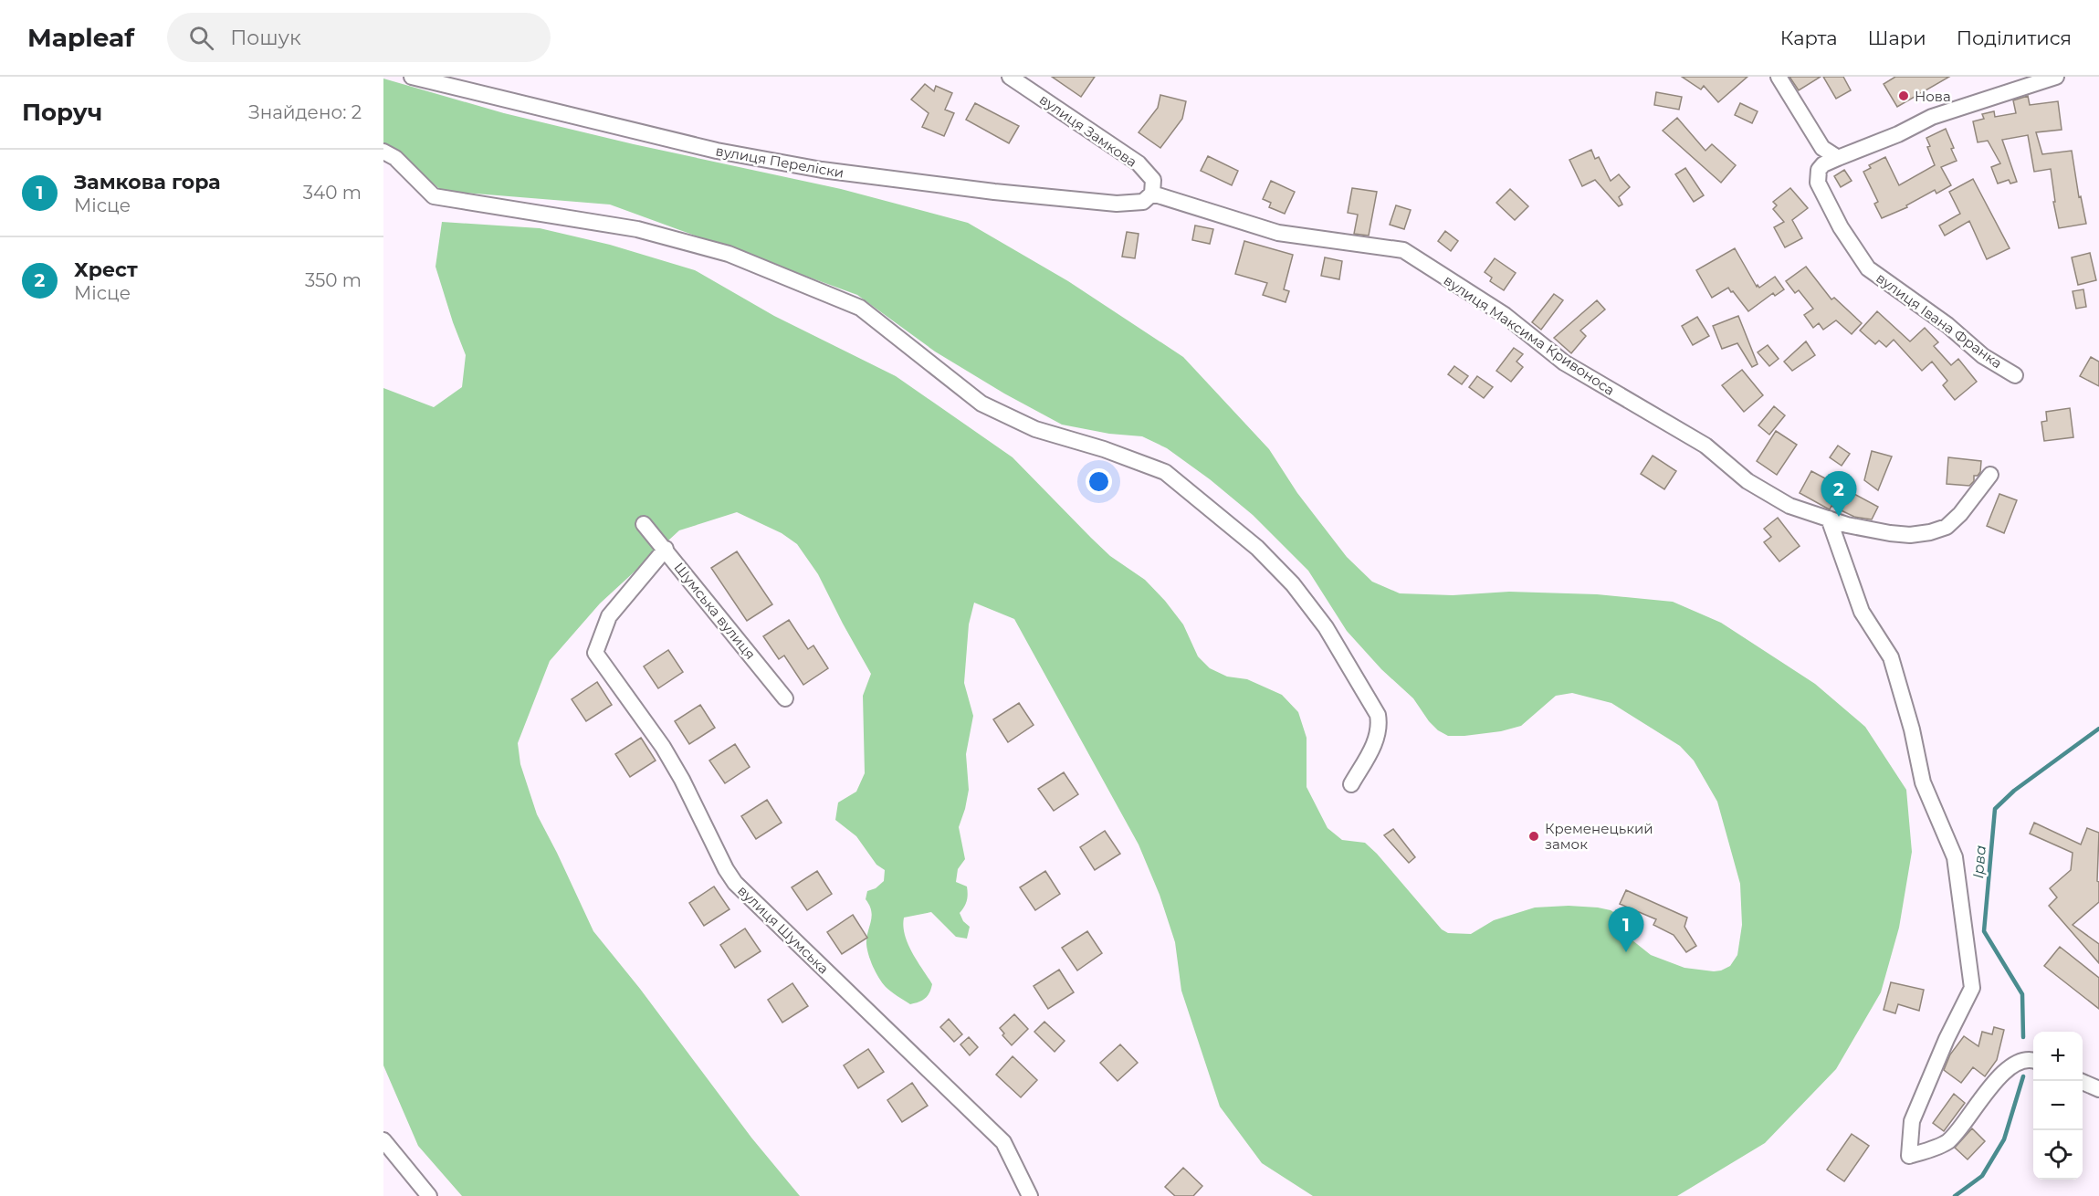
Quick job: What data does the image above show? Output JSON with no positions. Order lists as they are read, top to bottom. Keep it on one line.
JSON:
{"streets":{"street":["вулиця Замкова","вулиця Переліски","вулиця Івана Франка","вулиця Максима Кривоноса","Шумська вулиця","вулиця Шумська"]},"crossings":[["вулиця Замкова","вулиця Переліски"],["вулиця Замкова","вулиця Максима Кривоноса"],["вулиця Переліски","вулиця Максима Кривоноса"],["Шумська вулиця","вулиця Шумська"]],"water":["Ірва"],"places":["Нова","Кременецький замок"],"page":{"header":"Mapleaf","search":"Пошук","nav":["Карта","Шари","Поділитися"],"heading":["Поруч","Знайдено: 2"],"list":[{"mark":"1","name":"Замкова гора","note":"Місце","value":"340 m"},{"mark":"2","name":"Хрест","note":"Місце","value":"350 m"}],"pins":["2","1"],"map_buttons":["+","−"]}}
